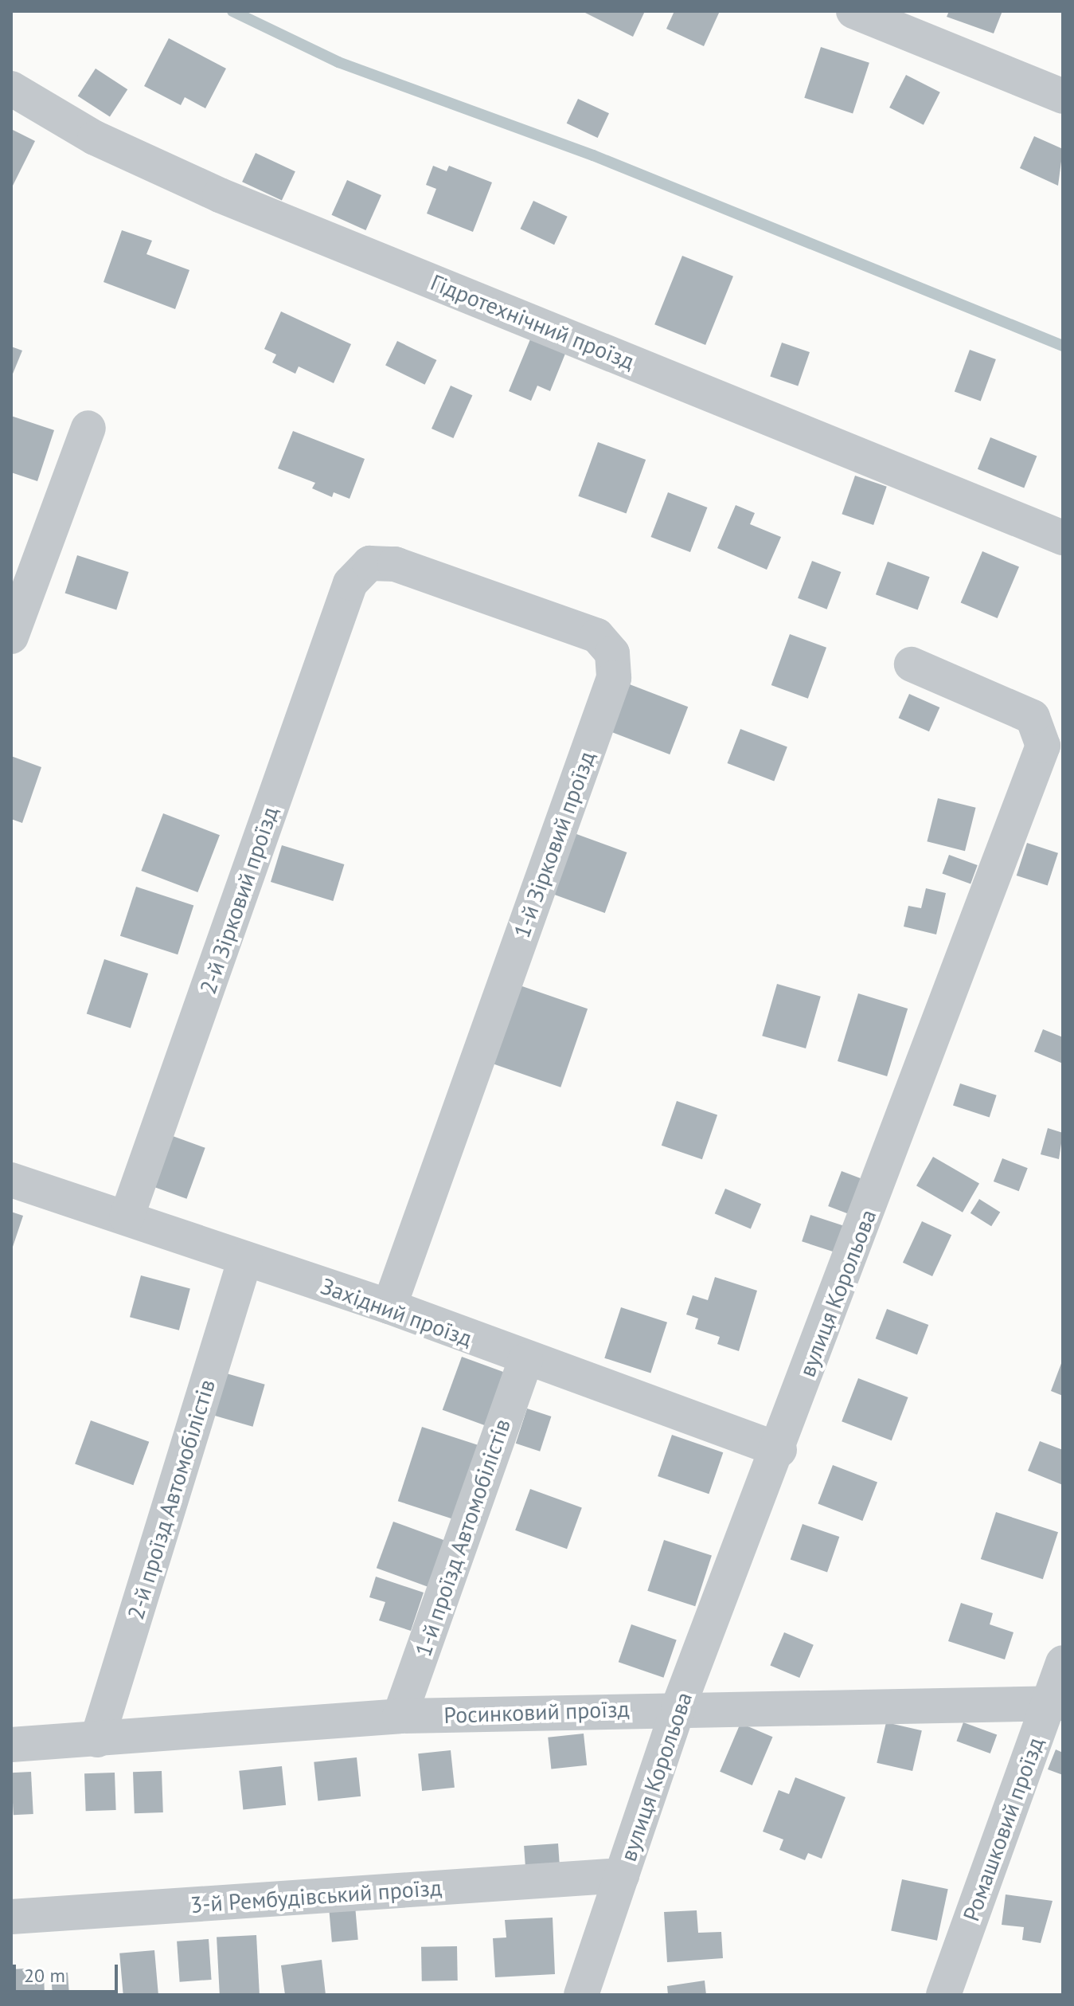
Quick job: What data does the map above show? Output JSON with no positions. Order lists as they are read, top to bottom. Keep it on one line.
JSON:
{"streets":{"street":["Гідротехнічний проїзд","1-й Зірковий проїзд","2-й Зірковий проїзд","вулиця Корольова","Західний проїзд","2-й проїзд Автомобілістів","1-й проїзд Автомобілістів","Росинковий проїзд","Ромашковий проїзд","3-й Рембудівський проїзд"]},"crossings":[["1-й Зірковий проїзд","2-й Зірковий проїзд"],["1-й Зірковий проїзд","Західний проїзд"],["2-й Зірковий проїзд","Західний проїзд"],["вулиця Корольова","Західний проїзд"],["вулиця Корольова","Росинковий проїзд"],["вулиця Корольова","3-й Рембудівський проїзд"],["Західний проїзд","2-й проїзд Автомобілістів"],["Західний проїзд","1-й проїзд Автомобілістів"],["2-й проїзд Автомобілістів","Росинковий проїзд"],["1-й проїзд Автомобілістів","Росинковий проїзд"],["Росинковий проїзд","Ромашковий проїзд"]],"scale_bar":"20 m"}
